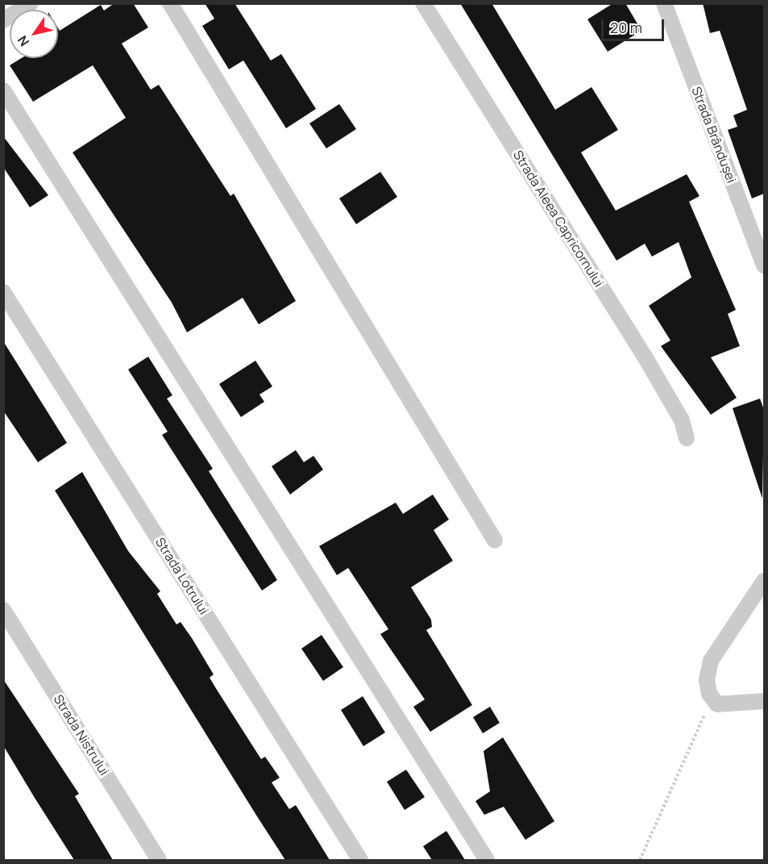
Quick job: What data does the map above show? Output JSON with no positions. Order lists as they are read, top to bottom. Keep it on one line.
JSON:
{"streets":{"street":["Strada Brândușei","Strada Aleea Capricornului","Strada Lotrului","Strada Nistrului"]},"scale_bar":"20 m","north":"bottom left"}
